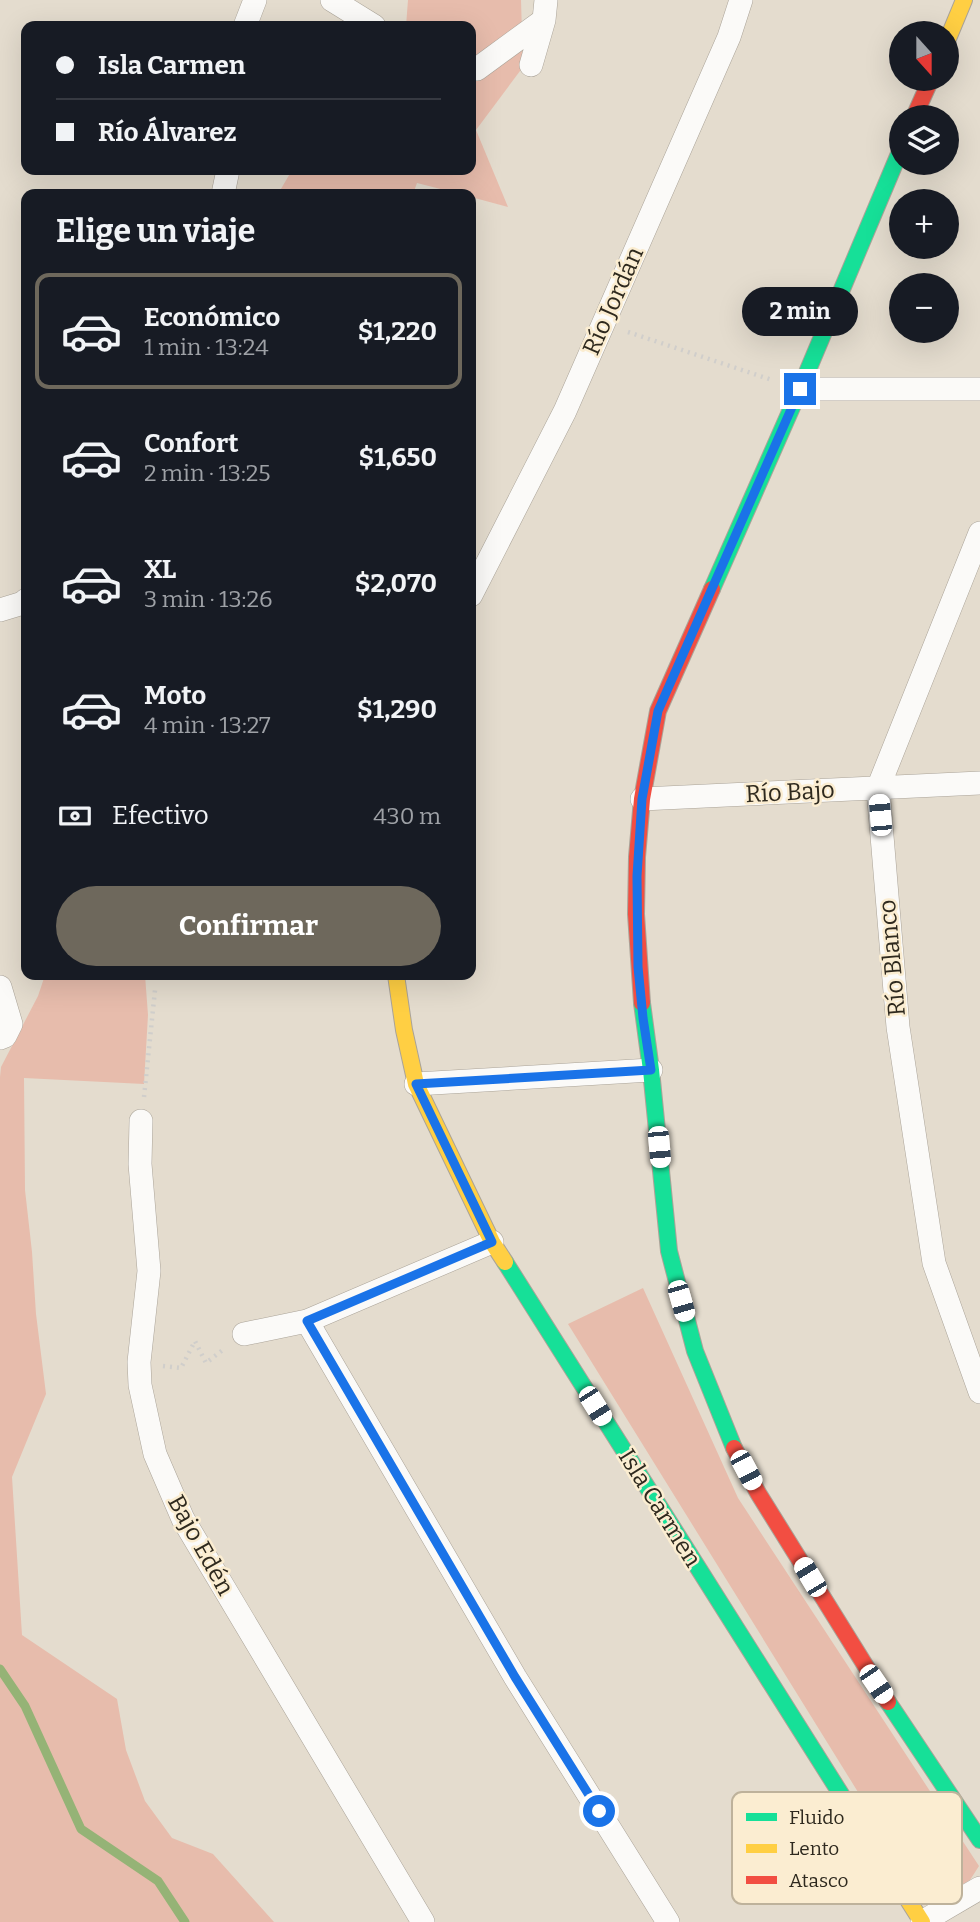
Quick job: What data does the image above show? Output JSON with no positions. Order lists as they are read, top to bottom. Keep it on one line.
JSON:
{"streets":{"street":["Río Jordán","Río Bajo","Río Blanco","Isla Carmen","Bajo Edén"]},"crossings":[["Río Bajo","Río Blanco"]],"legend":["Fluido","Lento","Atasco"],"north":"bottom","page":{"map_buttons":["+","−"],"banner":["Isla Carmen","Río Álvarez"],"heading":"Elige un viaje","list":[{"name":"Económico","note":"1 min · 13:24","value":"$1,220"},{"name":"Confort","note":"2 min · 13:25","value":"$1,650"},{"name":"XL","note":"3 min · 13:26","value":"$2,070"},{"name":"Moto","note":"4 min · 13:27","value":"$1,290"}],"bubble":"2 min","pay":["Efectivo","430 m"],"buttons":"Confirmar"}}
